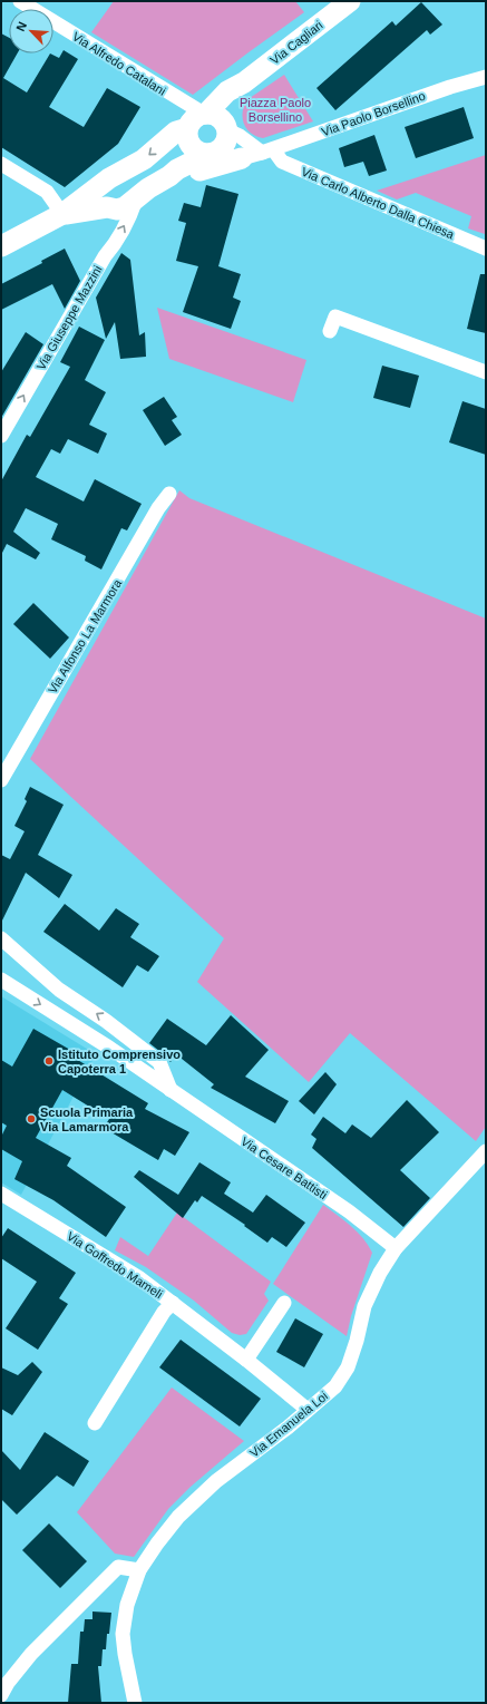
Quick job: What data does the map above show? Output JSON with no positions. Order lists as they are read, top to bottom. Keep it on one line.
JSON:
{"streets":{"street":["Via Cagliari","Via Alfredo Catalani","Via Paolo Borsellino","Via Carlo Alberto Dalla Chiesa","Via Giuseppe Mazzini","Via Alfonso La Marmora","Via Cesare Battisti","Via Goffredo Mameli","Via Emanuela Loi"]},"crossings":[["Via Cagliari","Via Alfredo Catalani"],["Via Cagliari","Via Paolo Borsellino"],["Via Cagliari","Via Giuseppe Mazzini"],["Via Alfredo Catalani","Via Paolo Borsellino"],["Via Paolo Borsellino","Via Carlo Alberto Dalla Chiesa"],["Via Cesare Battisti","Via Emanuela Loi"],["Via Goffredo Mameli","Via Emanuela Loi"]],"one_way":["Via Giuseppe Mazzini"],"parks":["Piazza Paolo Borsellino"],"places":["Istituto Comprensivo Capoterra 1","Scuola Primaria Via Lamarmora"],"north":"top left"}
